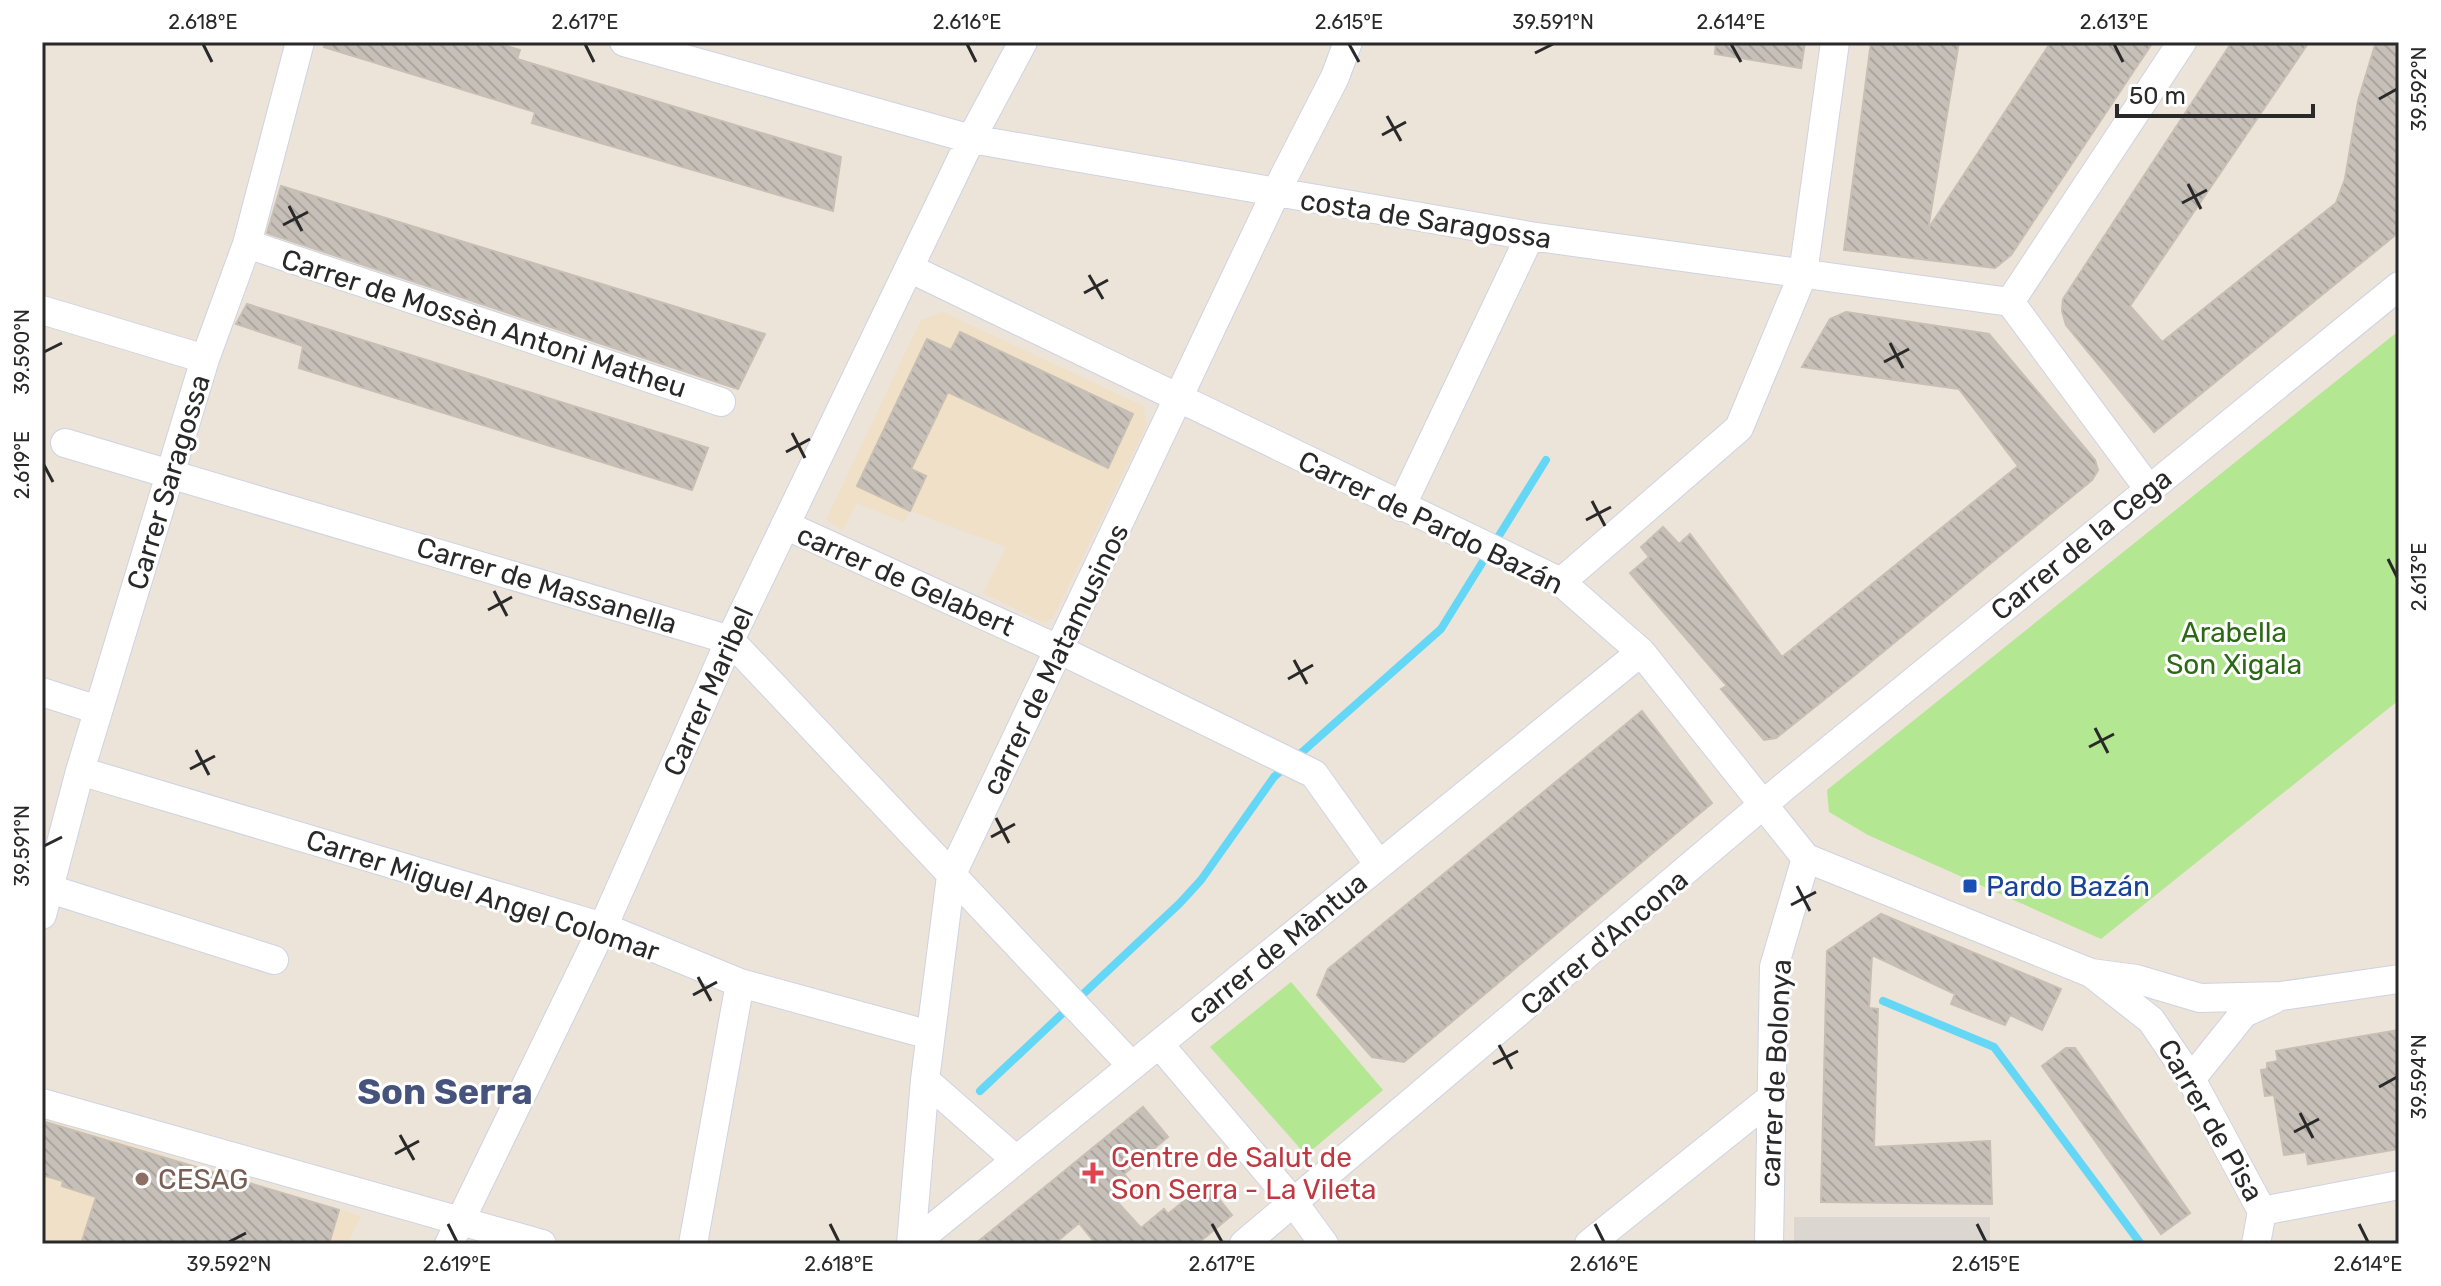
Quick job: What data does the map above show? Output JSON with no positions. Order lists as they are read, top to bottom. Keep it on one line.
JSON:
{"streets":{"street":["costa de Saragossa","Carrer de Mossèn Antoni Matheu","Carrer Saragossa","Carrer de Pardo Bazán","Carrer de la Cega","carrer de Gelabert","Carrer de Massanella","carrer de Matamusinos","Carrer Maribel","Carrer Miguel Angel Colomar","Carrer d'Ancona","carrer de Màntua","carrer de Bolonya","Carrer de Pisa"]},"crossings":[["costa de Saragossa","carrer de Matamusinos"],["costa de Saragossa","Carrer Maribel"],["Carrer de Mossèn Antoni Matheu","Carrer Saragossa"],["Carrer Saragossa","Carrer de Massanella"],["Carrer Saragossa","Carrer Miguel Angel Colomar"],["Carrer de Pardo Bazán","Carrer de la Cega"],["Carrer de Pardo Bazán","carrer de Matamusinos"],["Carrer de Pardo Bazán","Carrer Maribel"],["Carrer de Pardo Bazán","Carrer d'Ancona"],["Carrer de Pardo Bazán","carrer de Màntua"],["Carrer de Pardo Bazán","carrer de Bolonya"],["Carrer de la Cega","Carrer d'Ancona"],["carrer de Gelabert","carrer de Matamusinos"],["carrer de Gelabert","Carrer Maribel"],["carrer de Gelabert","carrer de Màntua"],["Carrer de Massanella","Carrer Maribel"],["carrer de Matamusinos","Carrer Miguel Angel Colomar"],["carrer de Matamusinos","carrer de Màntua"],["Carrer Maribel","Carrer Miguel Angel Colomar"]],"districts":["Son Serra"],"parks":["Arabella Son Xigala"],"places":{"transit":["Pardo Bazán"],"health":["Centre de Salut de Son Serra - La Vileta"],"other":["CESAG"]},"scale_bar":"50 m","coordinates":["2.618°E","2.617°E","2.616°E","2.615°E","39.591°N","2.614°E","2.613°E","39.592°N","39.590°N","2.619°E","39.594°N"]}
